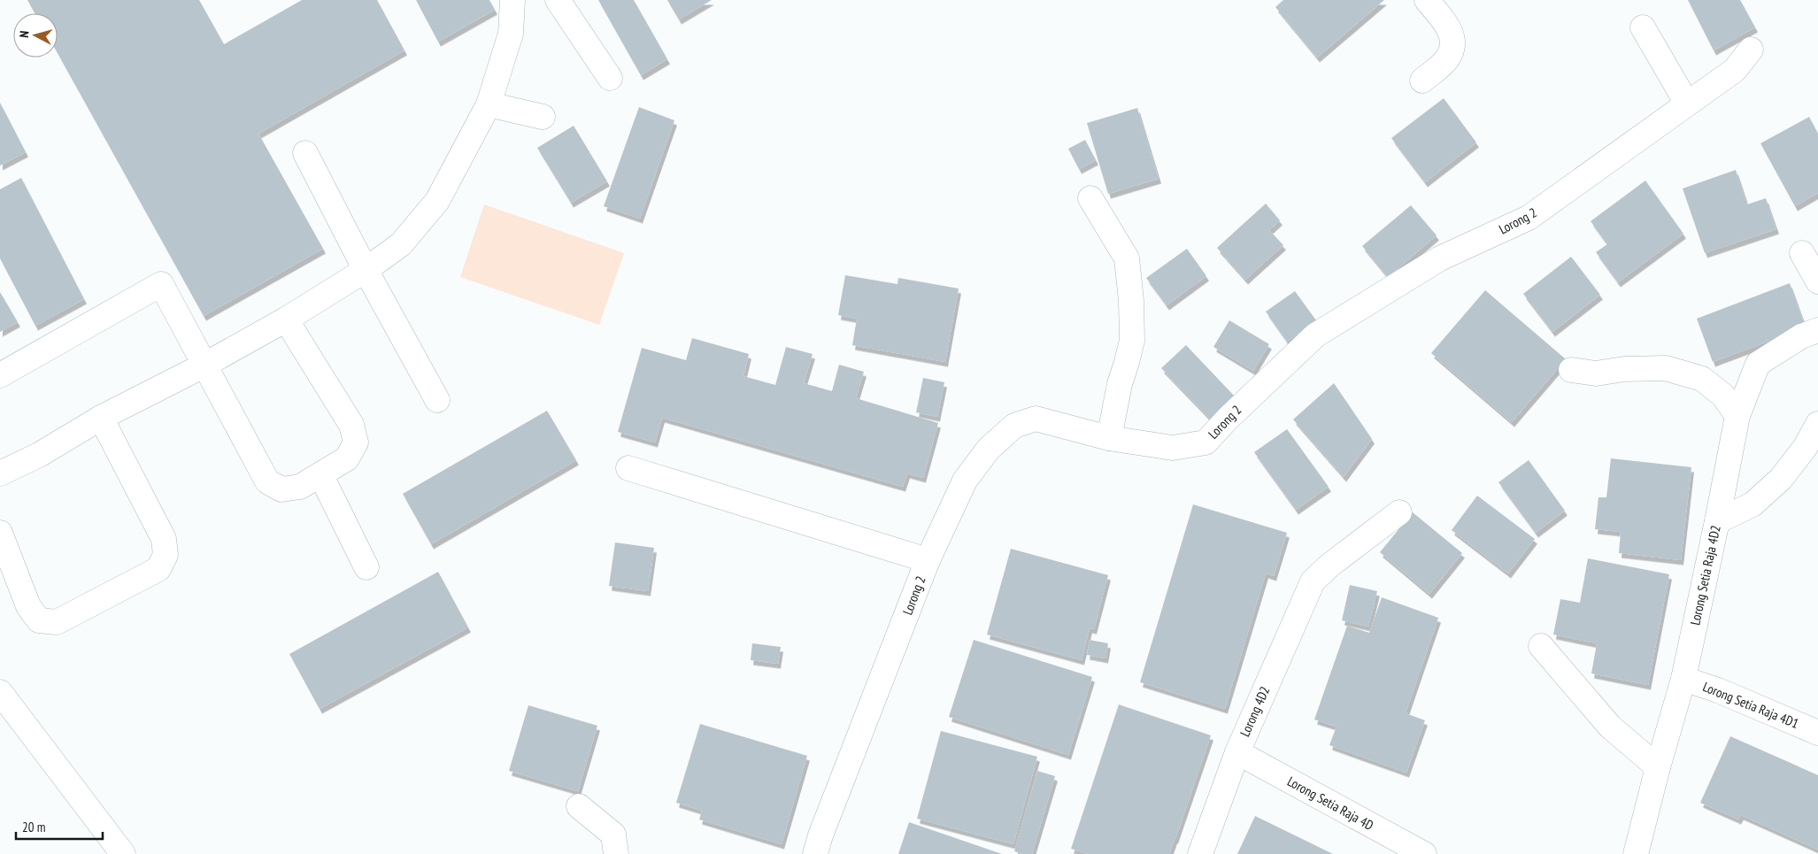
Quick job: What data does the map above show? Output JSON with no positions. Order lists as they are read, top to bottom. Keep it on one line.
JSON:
{"streets":{"street":["Lorong 2","Lorong Setia Raja 4D2","Lorong Setia Raja 4D1","Lorong 4D2","Lorong Setia Raja 4D"]},"crossings":[["Lorong Setia Raja 4D2","Lorong Setia Raja 4D1"],["Lorong 4D2","Lorong Setia Raja 4D"]],"scale_bar":"20 m","north":"left"}
